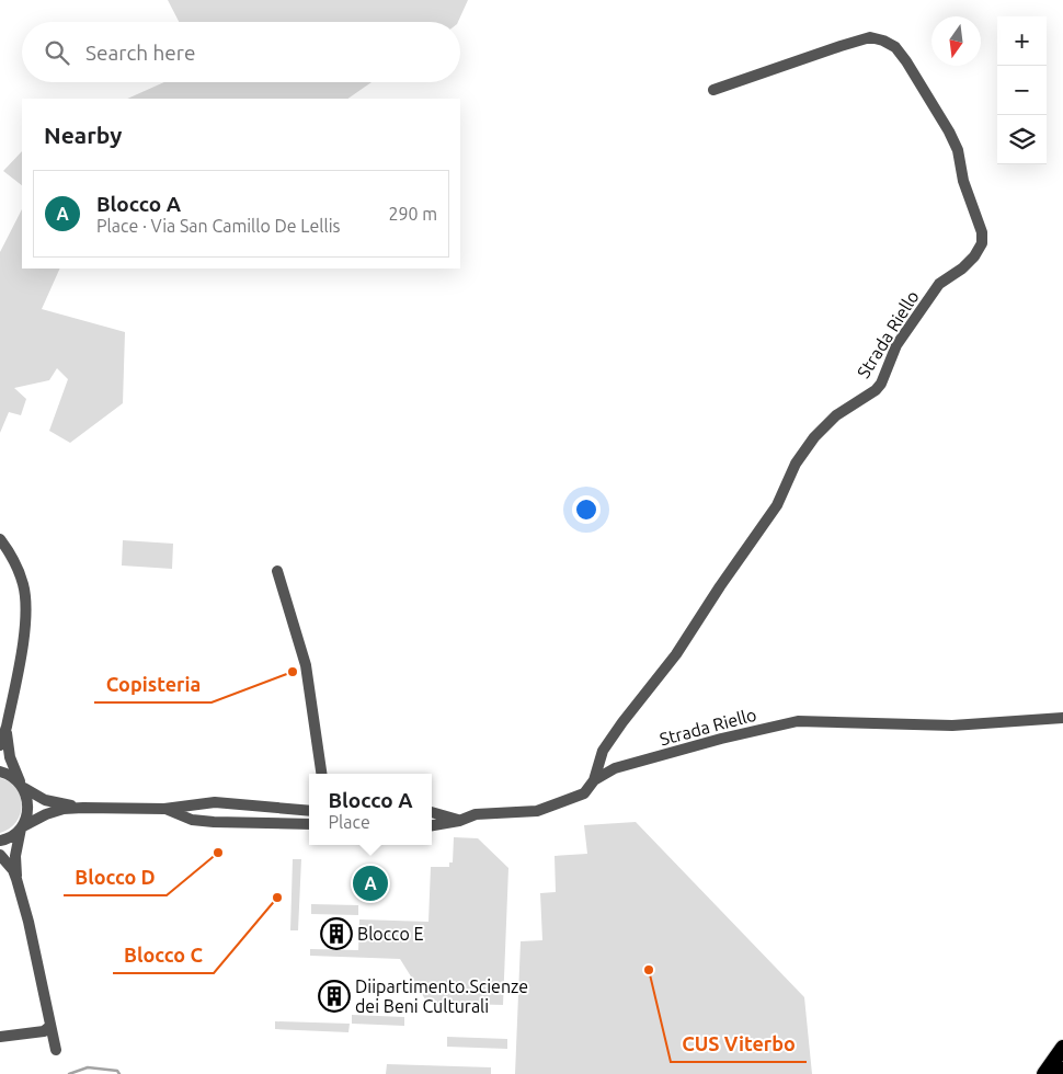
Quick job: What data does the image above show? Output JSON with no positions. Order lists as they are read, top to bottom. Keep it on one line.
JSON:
{"streets":{"street":["Strada Riello"]},"places":{"other":["Copisteria","Blocco D","Blocco C","CUS Viterbo"],"building":["Blocco E","Diipartimento.Scienze dei Beni Culturali"]},"north":"bottom","page":{"map_buttons":["+","−"],"search":"Search here","heading":"Nearby","list":[{"mark":"A","name":"Blocco A","note":"Place · Via San Camillo De Lellis","value":"290 m"}],"popup":["Blocco A","Place"],"pins":"A"}}
